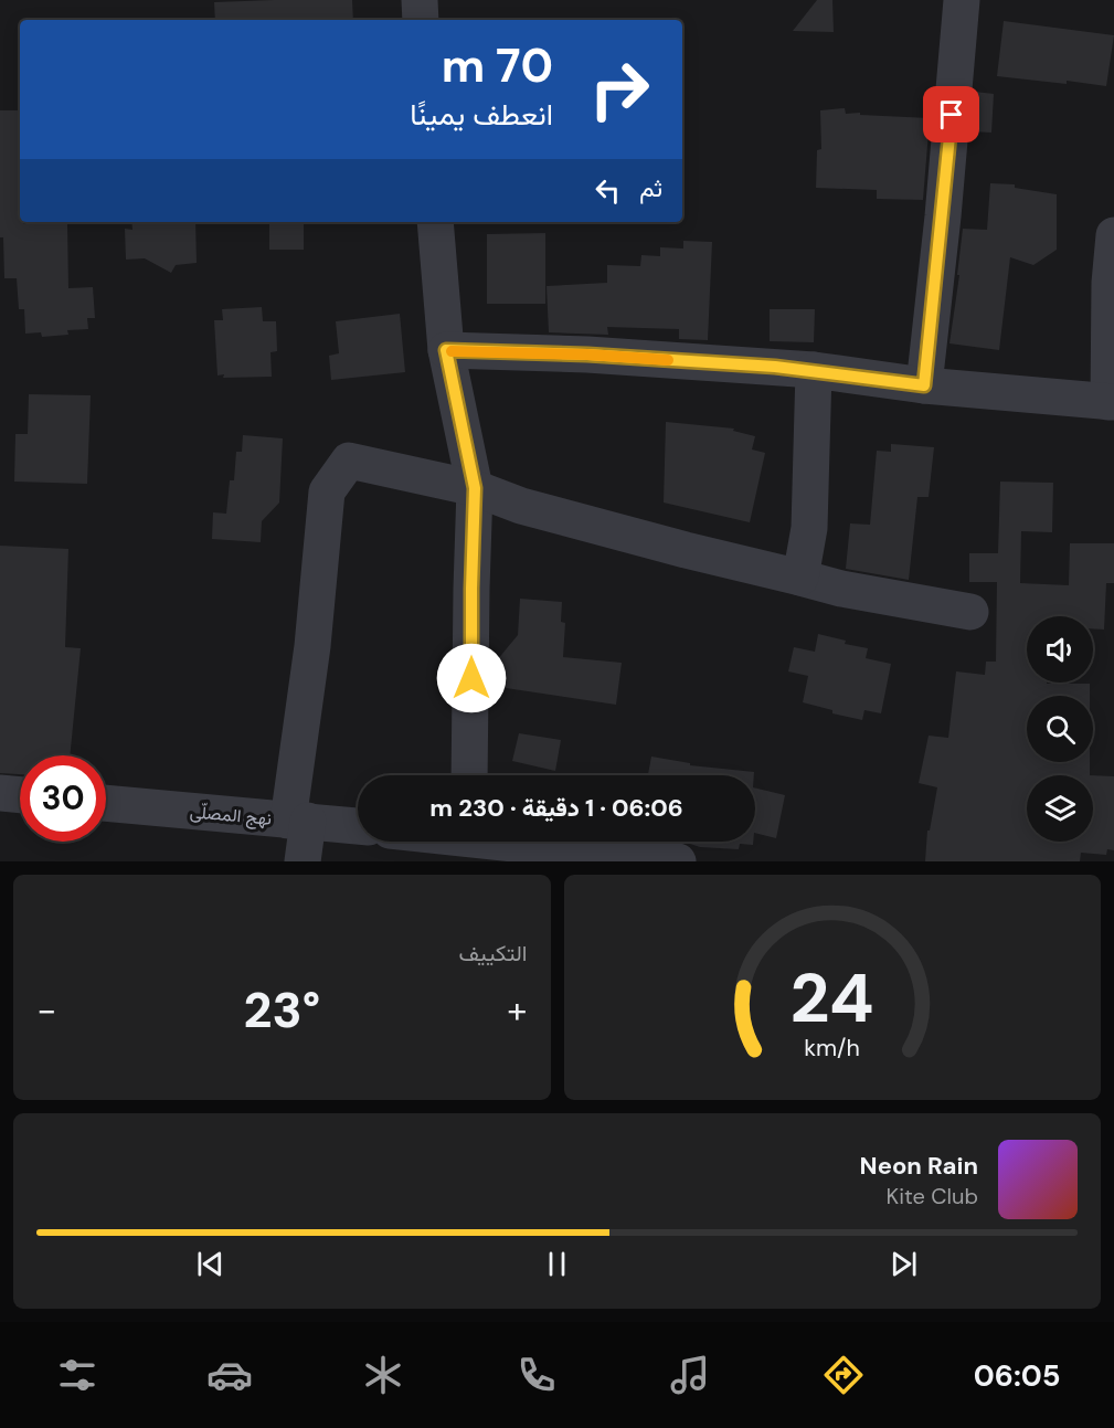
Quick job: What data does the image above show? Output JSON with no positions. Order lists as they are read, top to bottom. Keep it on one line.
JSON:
{"streets":{"street":["نهج المصلّى"]},"page":{"turn":["70 m","انعطف يمينًا"],"then":"ثم","limit":"30","trip":"06:06 · 1 دقيقة · 230 m","tile":"التكييف","heat":["−","23°","+"],"song":["Neon Rain","Kite Club"],"tabs":"06:05","gauge":["24","km/h"]}}
